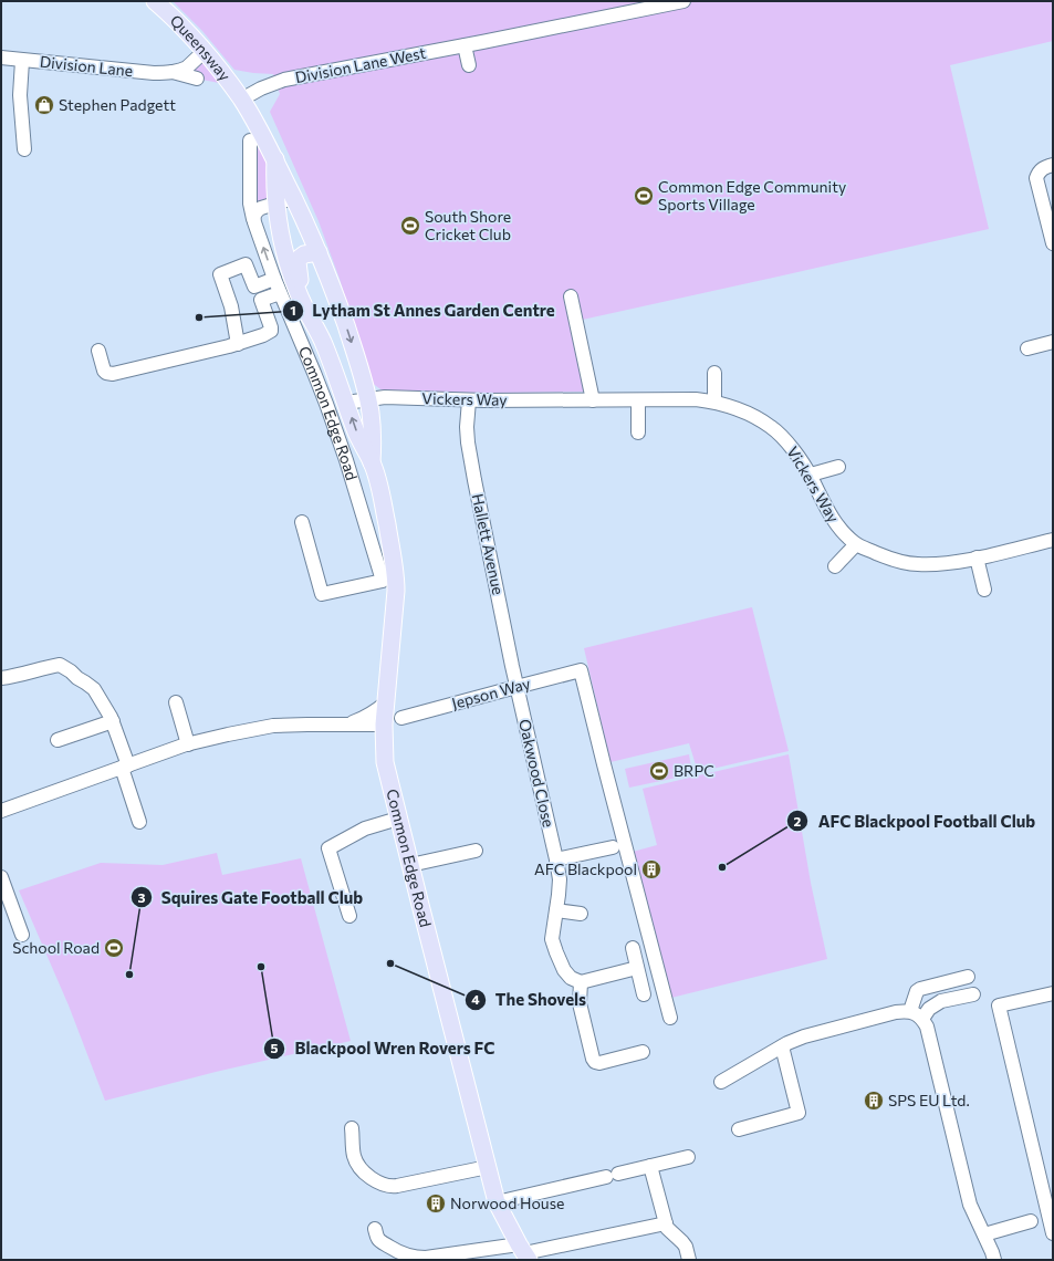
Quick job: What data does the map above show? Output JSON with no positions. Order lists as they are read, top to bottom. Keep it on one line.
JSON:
{"streets":{"main road":["Queensway","Common Edge Road"],"street":["Division Lane West","Division Lane","Vickers Way","Hallett Avenue","Jepson Way","Oakwood Close"]},"crossings":[["Queensway","Division Lane West"],["Queensway","Division Lane"],["Queensway","Common Edge Road"],["Division Lane West","Common Edge Road"],["Vickers Way","Common Edge Road"],["Vickers Way","Hallett Avenue"],["Hallett Avenue","Jepson Way"],["Hallett Avenue","Oakwood Close"],["Jepson Way","Oakwood Close"]],"places":{"shop":["Stephen Padgett"],"sports":["Common Edge Community Sports Village","South Shore Cricket Club","BRPC","School Road"],"other":["Lytham St Annes Garden Centre","AFC Blackpool Football Club","The Shovels","Blackpool Wren Rovers FC","Squires Gate Football Club"],"building":["AFC Blackpool","SPS EU Ltd.","Norwood House"]}}
